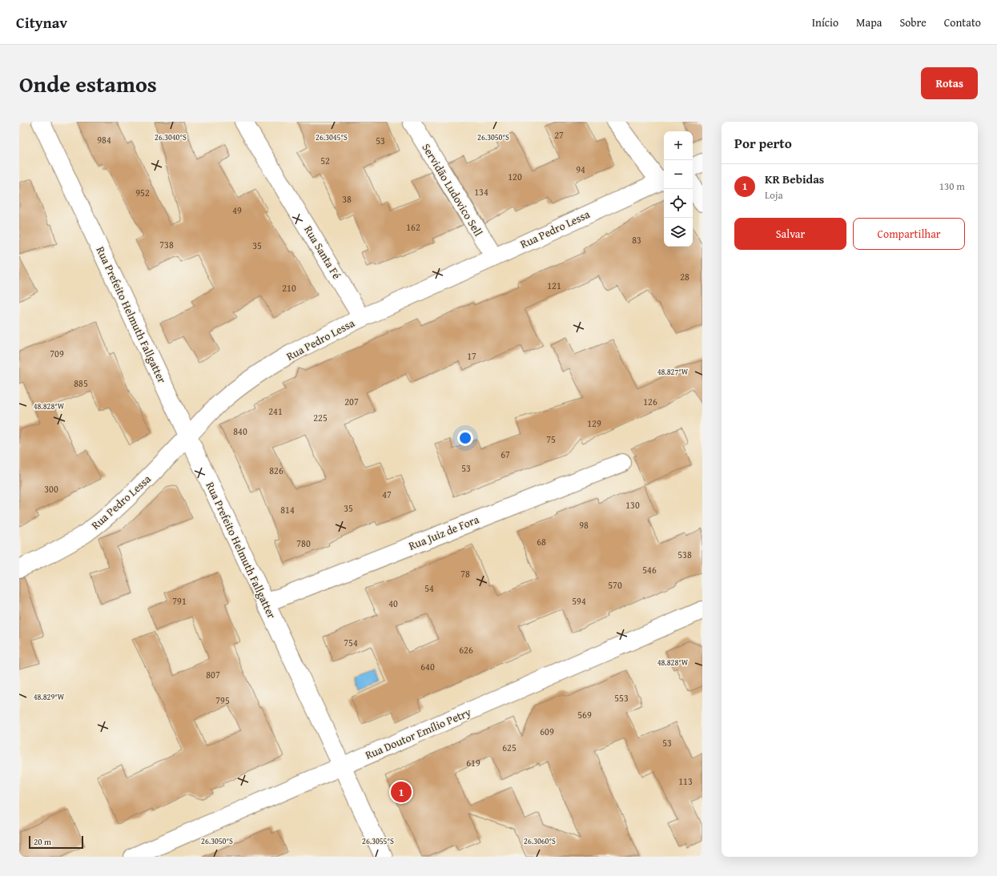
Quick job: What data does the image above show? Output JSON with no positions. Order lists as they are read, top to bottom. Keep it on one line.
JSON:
{"streets":{"street":["Servidão Ludovico Sell","Rua Pedro Lessa","Rua Santa Fé","Rua Prefeito Helmuth Fallgatter","Rua Juiz de Fora","Rua Doutor Emílio Petry"]},"crossings":[["Servidão Ludovico Sell","Rua Pedro Lessa"],["Rua Pedro Lessa","Rua Santa Fé"],["Rua Pedro Lessa","Rua Prefeito Helmuth Fallgatter"],["Rua Prefeito Helmuth Fallgatter","Rua Juiz de Fora"],["Rua Prefeito Helmuth Fallgatter","Rua Doutor Emílio Petry"]],"house_numbers":["27","984","53","52","94","120","134","952","38","49","162","83","738","35","28","121","210","709","17","885","207","126","241","225","129","840","75","67","53","826","300","47","130","35","814","98","68","780","538","546","78","570","54","791","594","40","754","626","640","807","553","795","569","609","53","625","619","113"],"scale_bar":"20 m","page":{"header":"Citynav","nav":["Início","Mapa","Sobre","Contato"],"title":"Onde estamos","buttons":["Rotas",["Salvar","Compartilhar"]],"heading":"Por perto","map_buttons":["+","−"],"list":[{"mark":"1","name":"KR Bebidas","note":"Loja","value":"130 m"}],"pins":"1","scale":"20 m"},"coordinates":["26.3040°S","26.3045°S","26.3050°S","48.827°W","48.828°W","48.829°W","26.3055°S","26.3060°S"]}
